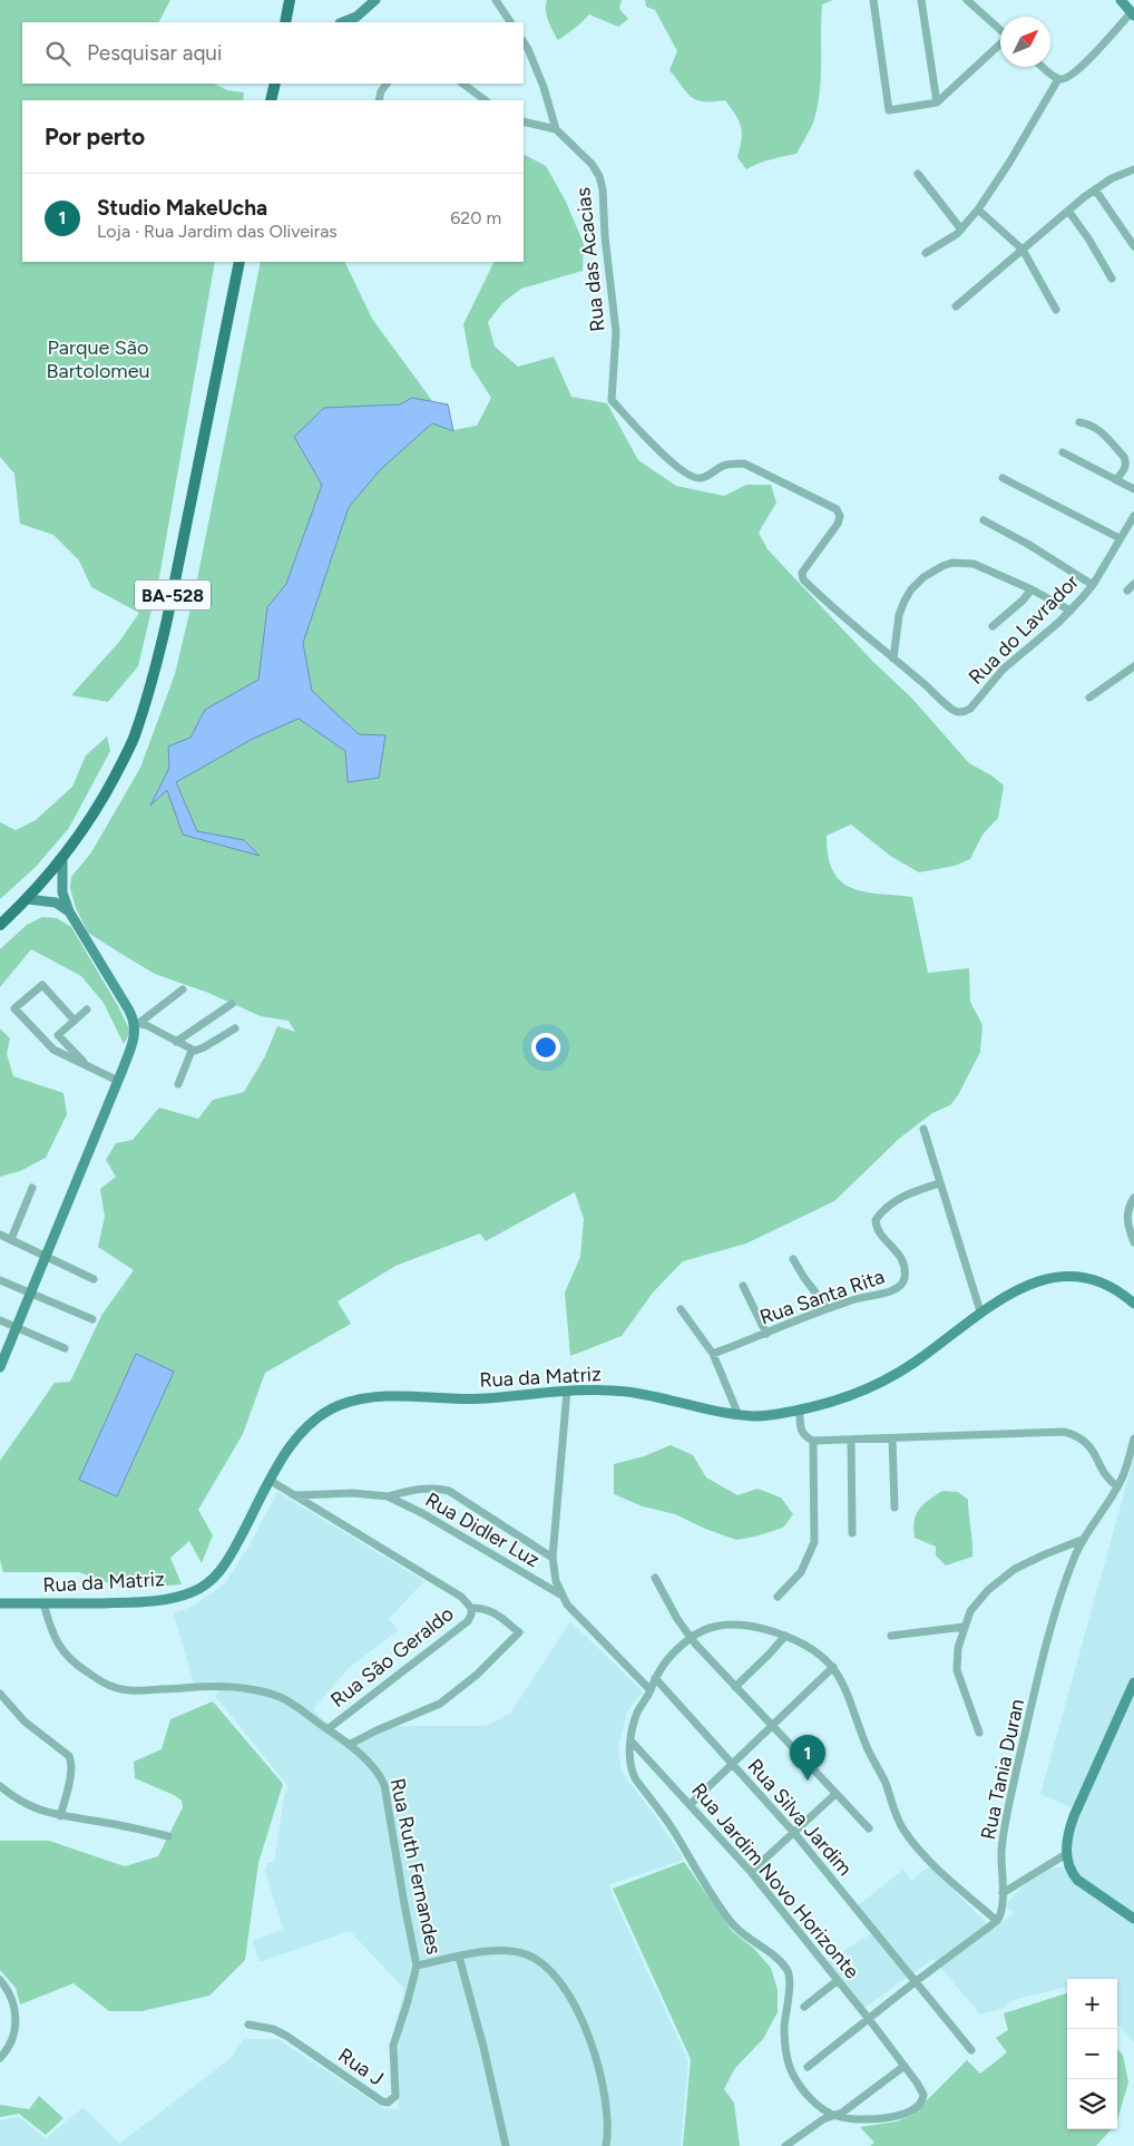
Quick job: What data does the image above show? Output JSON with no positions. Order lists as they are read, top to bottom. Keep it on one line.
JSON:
{"streets":{"main road":["BA-528"],"street":["Rua das Acacias","Rua do Lavrador","Rua Santa Rita","Rua da Matriz","Rua Didler Luz","Rua São Geraldo","Rua Tania Duran","Rua Silva Jardim","Rua Ruth Fernandes","Rua Jardim Novo Horizonte","Rua J"]},"crossings":[["Rua das Acacias","Rua do Lavrador"],["Rua da Matriz","Rua Ruth Fernandes"],["Rua São Geraldo","Rua Ruth Fernandes"],["Rua Ruth Fernandes","Rua J"]],"parks":["Parque São Bartolomeu"],"north":"top right","page":{"search":"Pesquisar aqui","heading":"Por perto","list":[{"mark":"1","name":"Studio MakeUcha","note":"Loja · Rua Jardim das Oliveiras","value":"620 m"}],"pins":"1","map_buttons":["+","−"]}}
